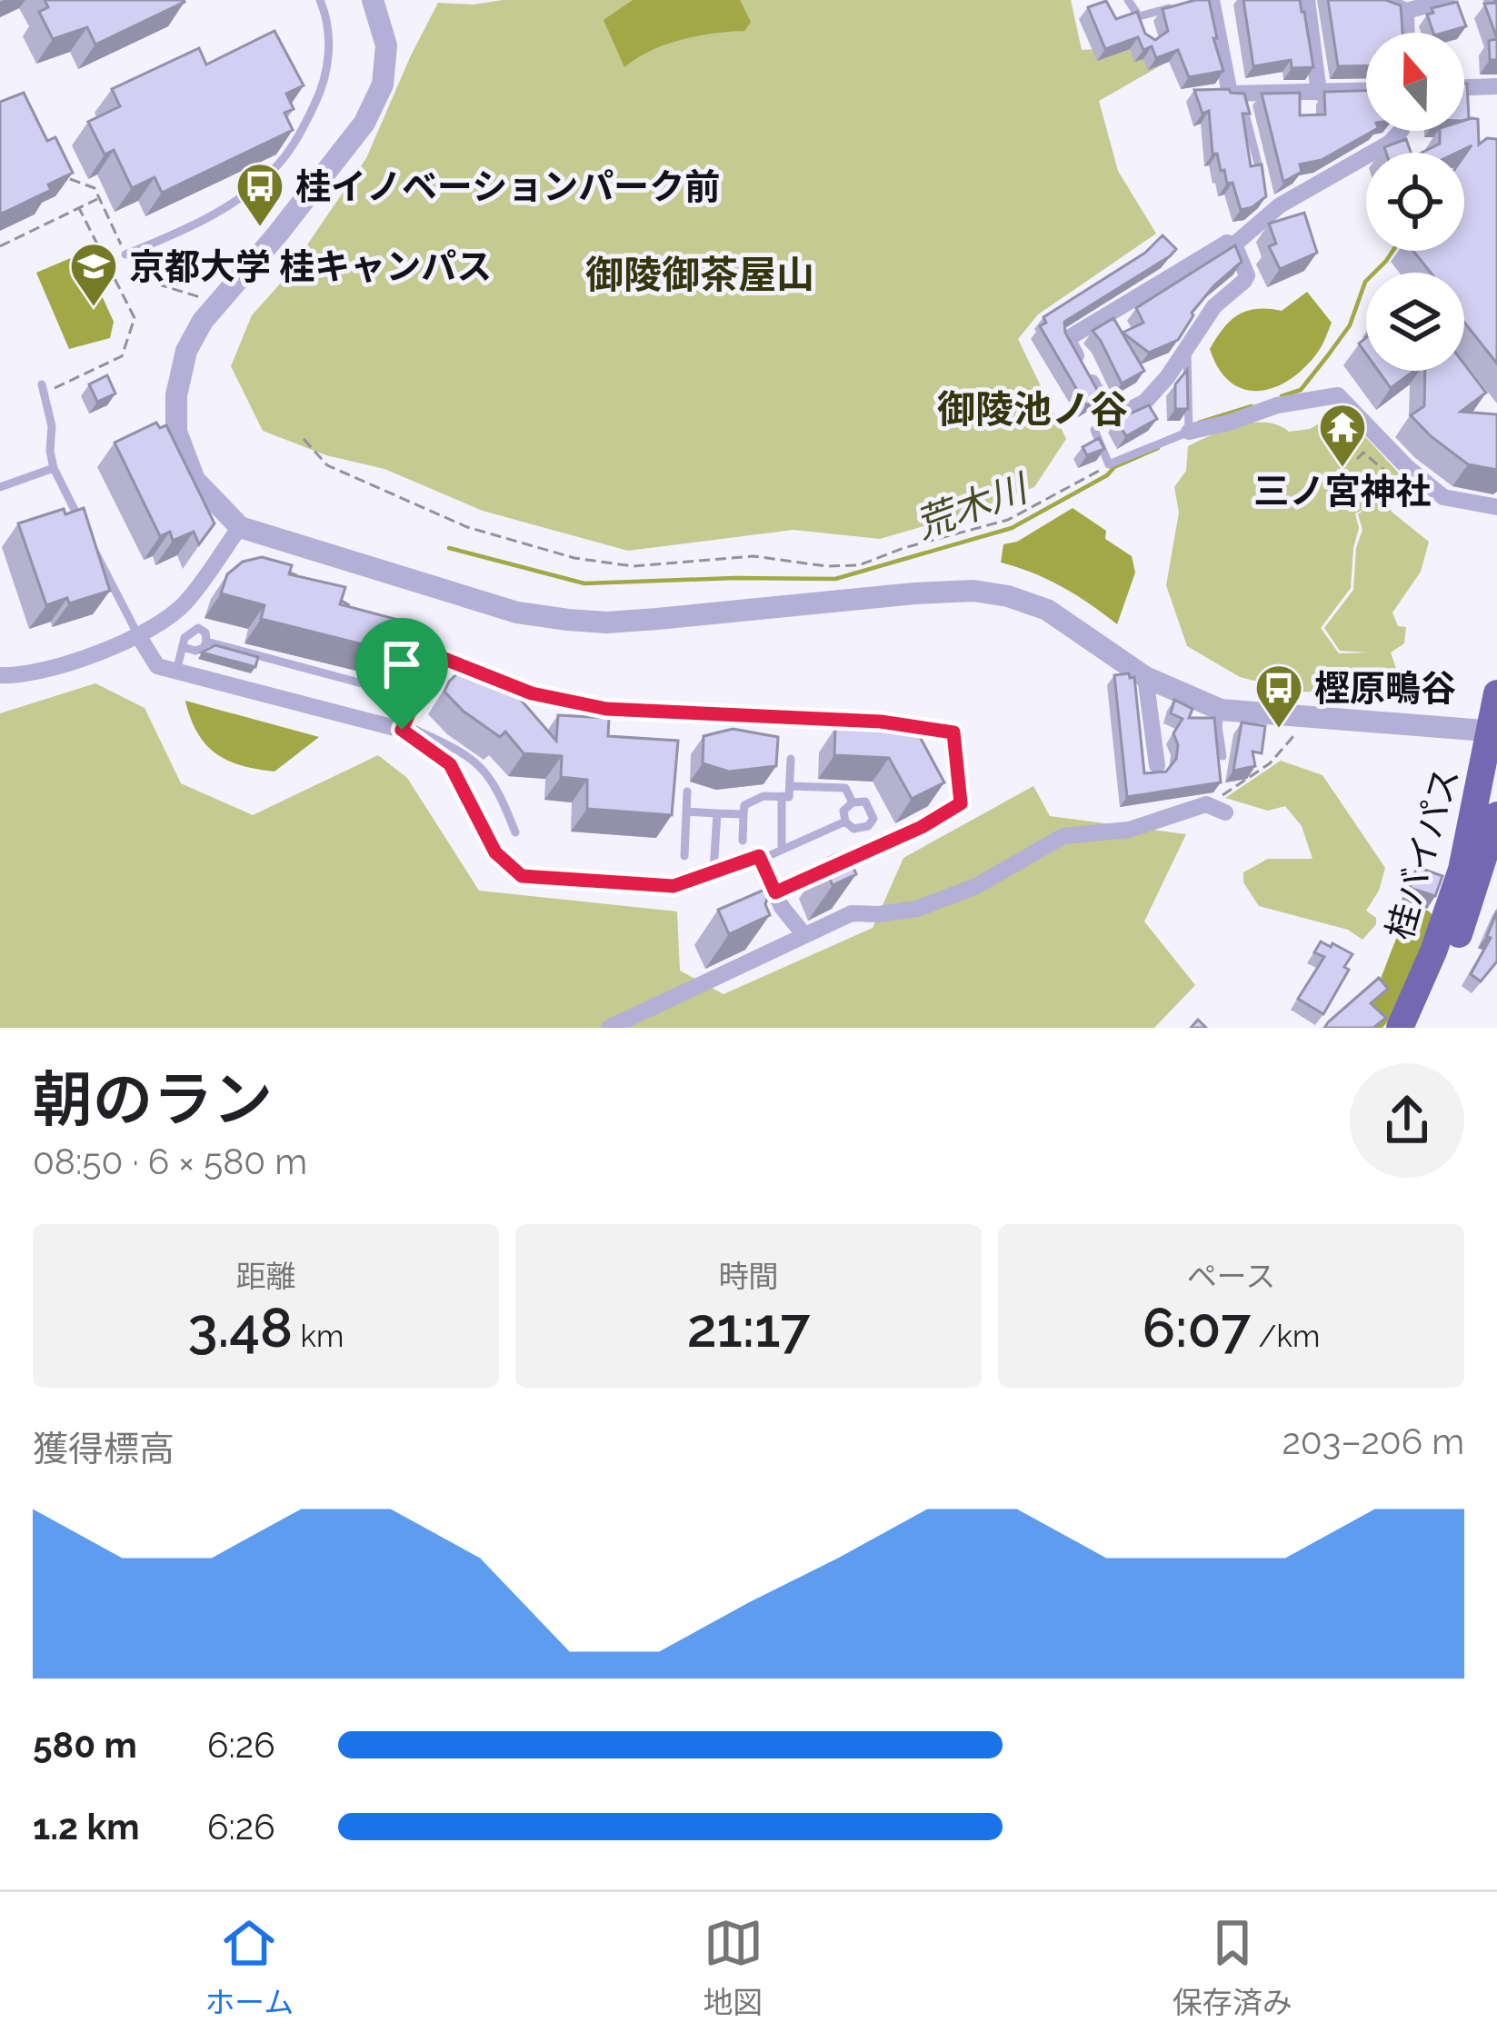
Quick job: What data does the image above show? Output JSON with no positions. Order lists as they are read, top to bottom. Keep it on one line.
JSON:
{"streets":{"highway":["桂バイパス"]},"districts":["御陵御茶屋山","御陵池ノ谷"],"water":["荒木川"],"places":{"bus stop":["桂イノベーションパーク前","樫原鴫谷"],"school or university":["京都大学 桂キャンパス"],"temple":["三ノ宮神社"]},"north":"top","page":{"heading":["朝のラン","08:50 · 6 × 580 m"],"stats":[["距離","3.48 km"],["時間","21:17"],["ペース","6:07 /km"]],"chart":["獲得標高","203–206 m"],"list":[{"name":"580 m","note":"6:26"},{"name":"1.2 km","note":"6:26"}],"tabs":["ホーム","地図","保存済み"]}}
